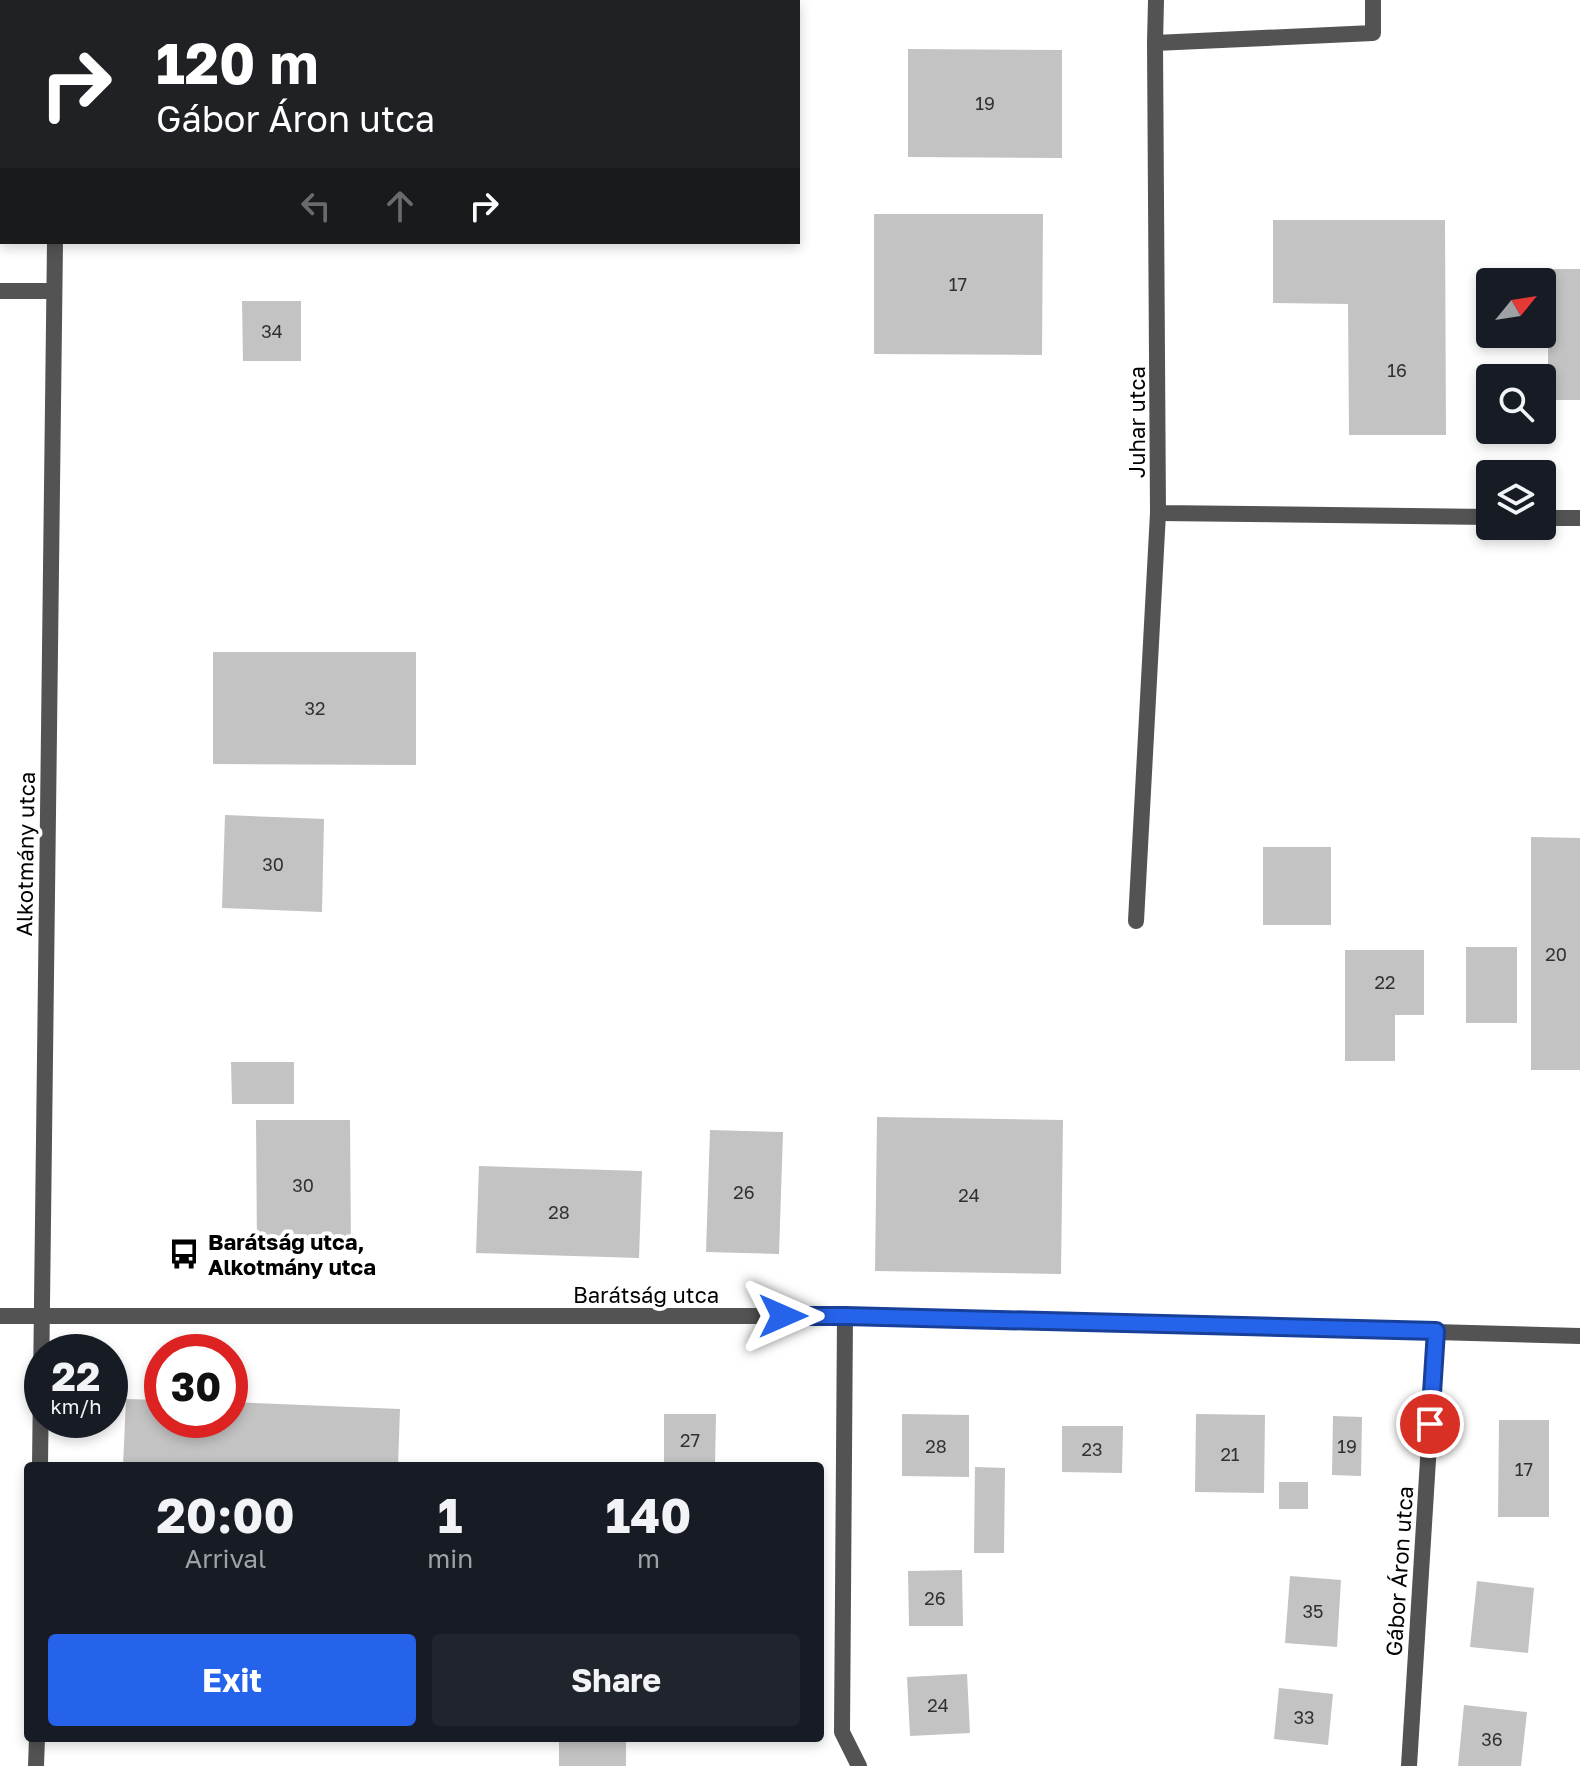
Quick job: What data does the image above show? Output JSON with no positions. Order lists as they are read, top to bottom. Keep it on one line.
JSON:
{"streets":{"street":["Juhar utca","Alkotmány utca","Barátság utca","Gábor Áron utca"]},"crossings":[["Alkotmány utca","Barátság utca"],["Barátság utca","Gábor Áron utca"]],"places":{"bus stop":["Barátság utca, Alkotmány utca"]},"house_numbers":["19","17","34","16","32","30","20","22","30","26","24","28","27","28","19","23","21","17","26","35","24","33","36"],"north":"top right","page":{"turn":["120 m","Gábor Áron utca"],"speed":"22 km/h","limit":"30","eta":["20:00","Arrival","1","min","140","m"],"buttons":["Exit","Share"]}}
